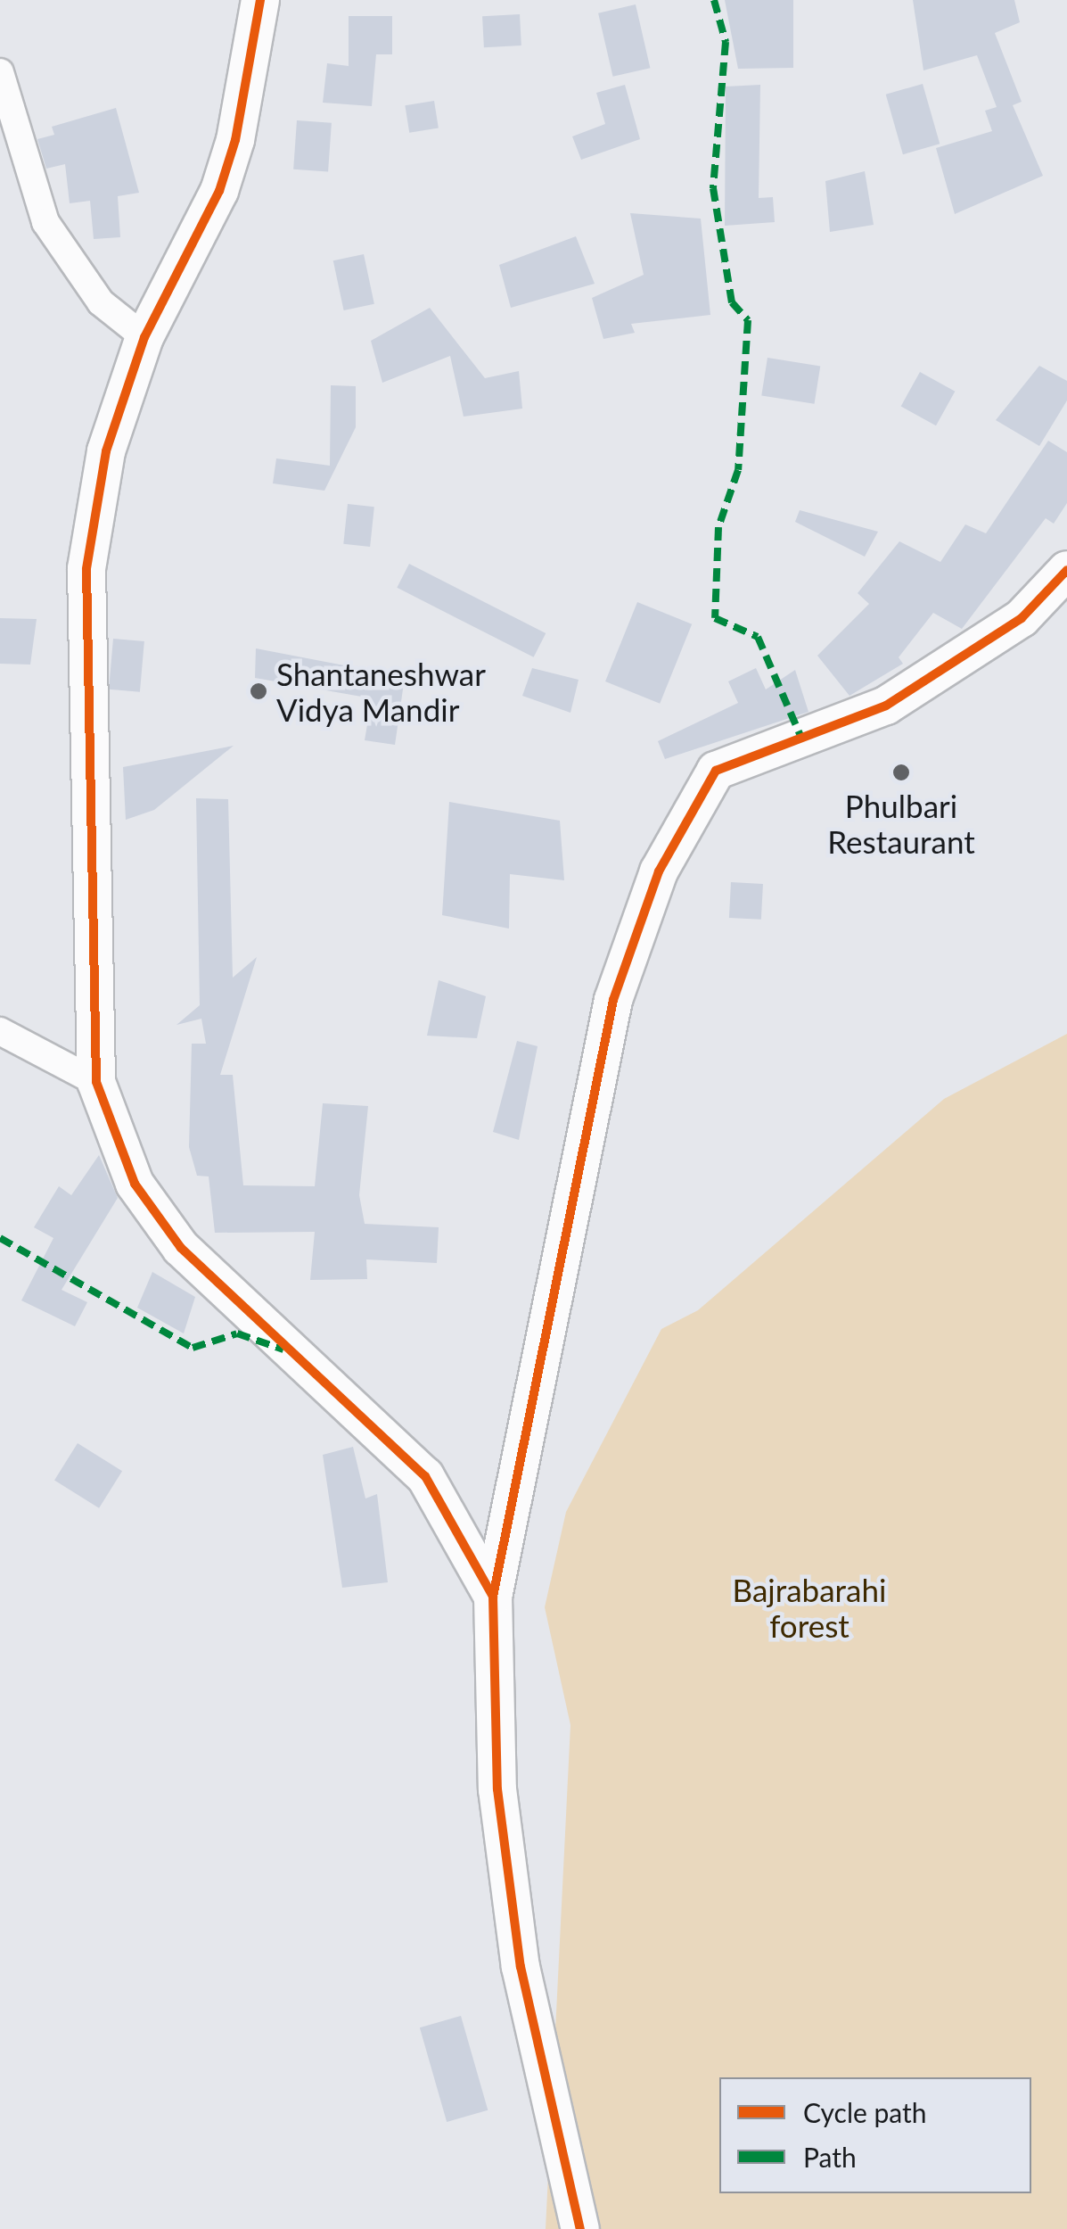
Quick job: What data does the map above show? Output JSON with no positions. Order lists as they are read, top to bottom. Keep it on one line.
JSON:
{"parks":["Bajrabarahi forest"],"places":["Shantaneshwar Vidya Mandir","Phulbari Restaurant"],"legend":["Cycle path","Path"]}
